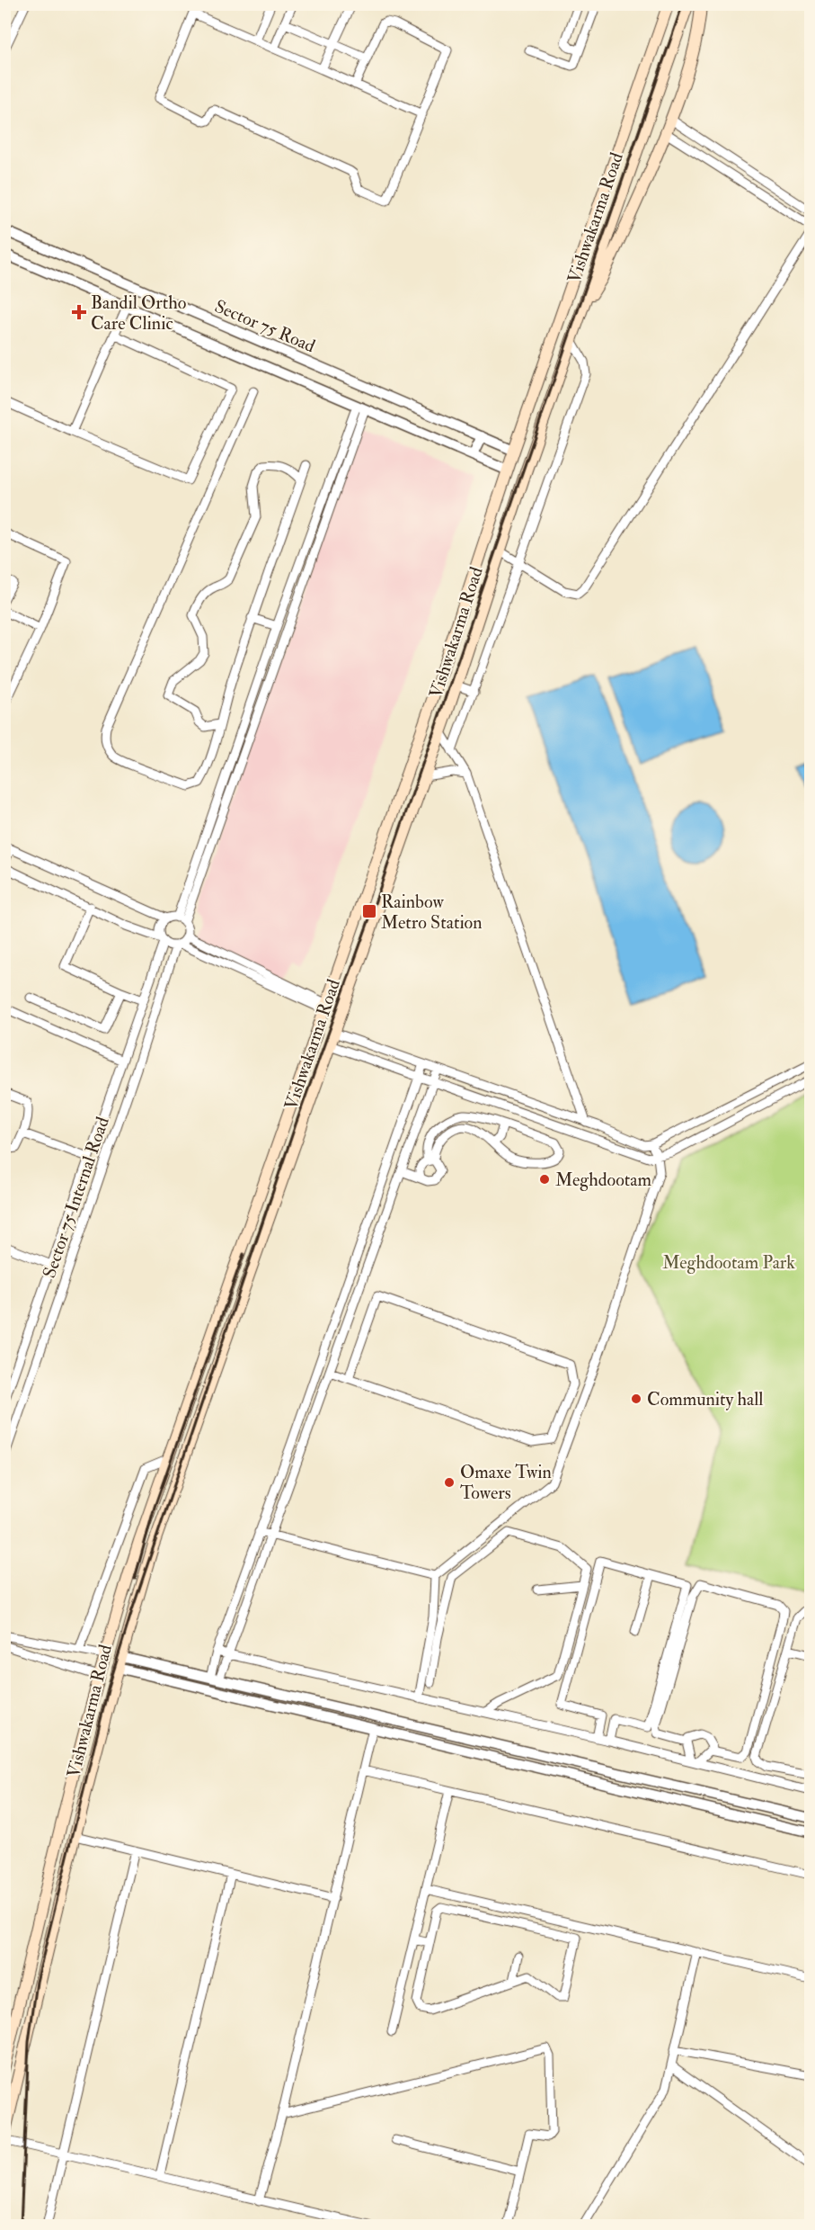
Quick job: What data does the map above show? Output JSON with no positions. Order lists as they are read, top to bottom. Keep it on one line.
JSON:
{"streets":{"main road":["Vishwakarma Road"],"street":["Sector 75 Road","Sector 75 Internal Road"]},"crossings":[["Vishwakarma Road","Sector 75 Road"]],"parks":["Meghdootam Park"],"places":{"health":["Bandil Ortho Care Clinic"],"transit":["Rainbow Metro Station"],"other":["Meghdootam","Community hall","Omaxe Twin Towers"]}}
